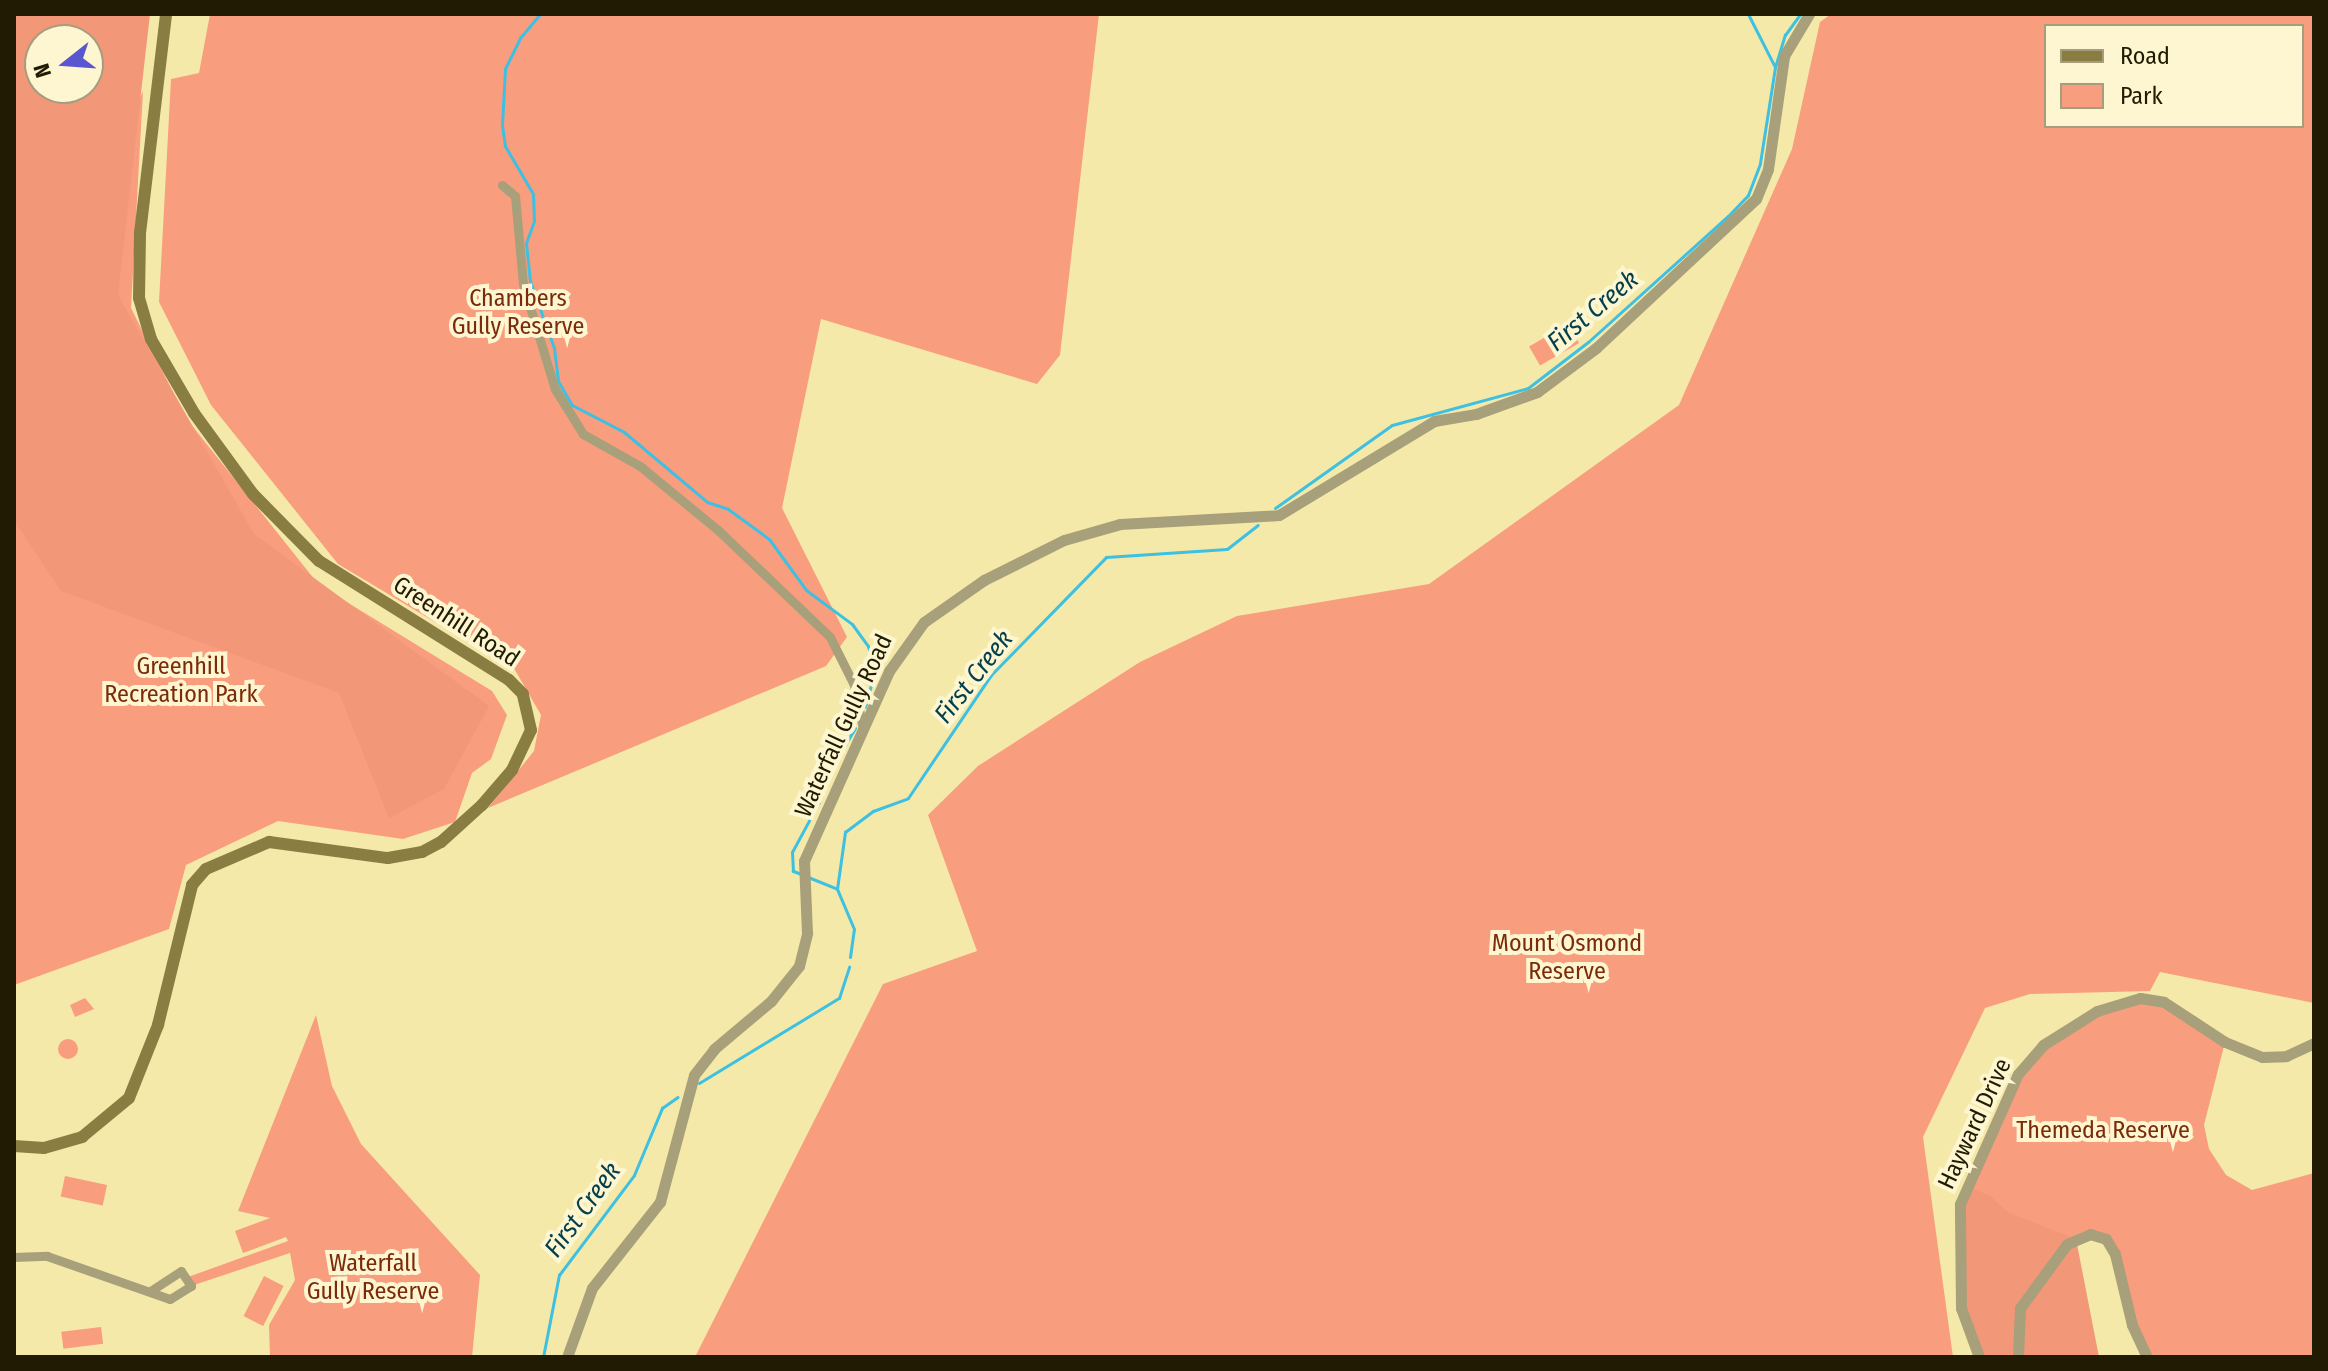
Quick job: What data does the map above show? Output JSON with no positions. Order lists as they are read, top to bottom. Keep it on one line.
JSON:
{"streets":{"main road":["Greenhill Road"],"street":["Waterfall Gully Road","Hayward Drive"]},"water":["First Creek"],"parks":["Chambers Gully Reserve","Greenhill Recreation Park","Mount Osmond Reserve","Themeda Reserve","Waterfall Gully Reserve"],"legend":["Road","Park"],"north":"left"}
